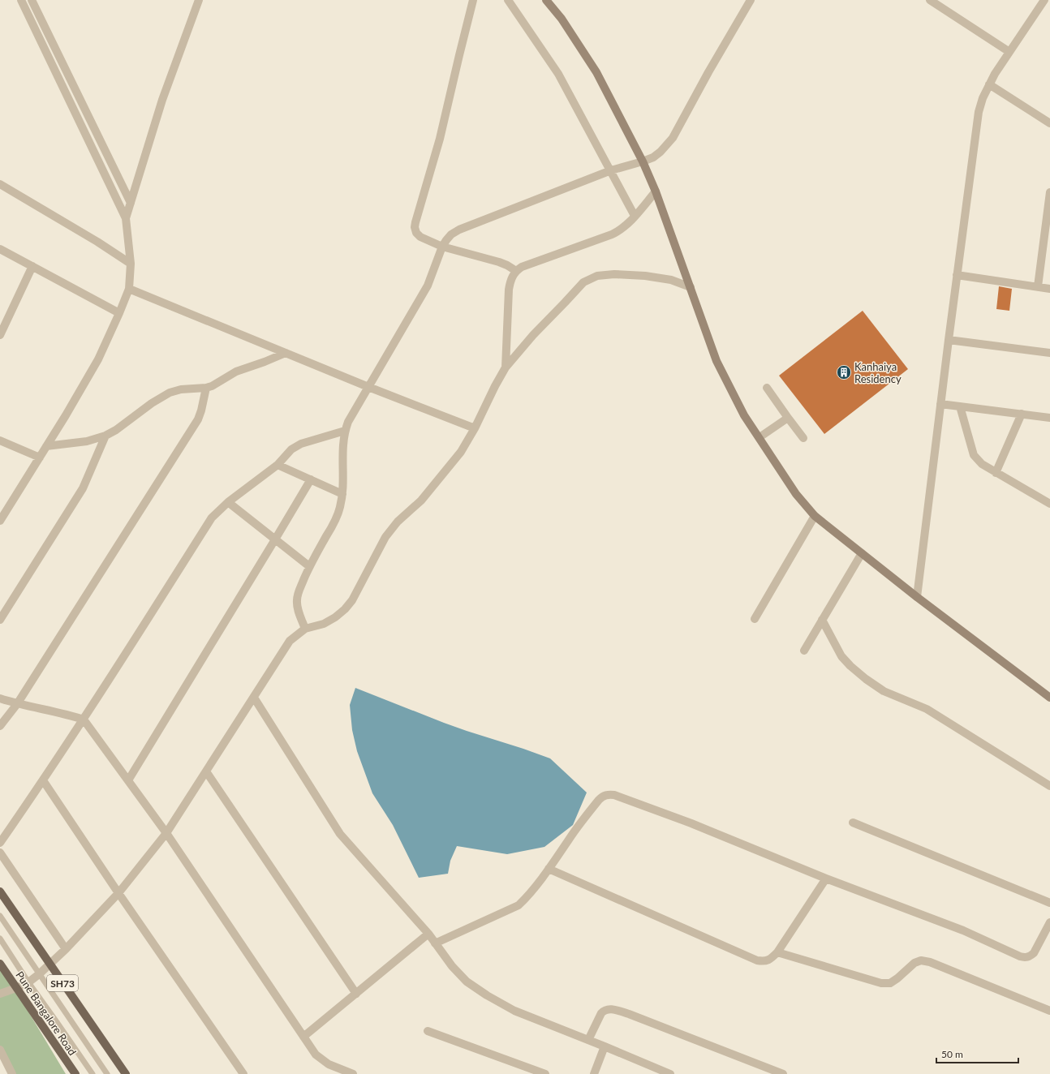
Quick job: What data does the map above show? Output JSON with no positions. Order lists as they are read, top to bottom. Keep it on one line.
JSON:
{"streets":{"main road":["SH73","Pune Bangalore Road"]},"places":{"building":["Kanhaiya Residency"]},"scale_bar":"50 m"}
